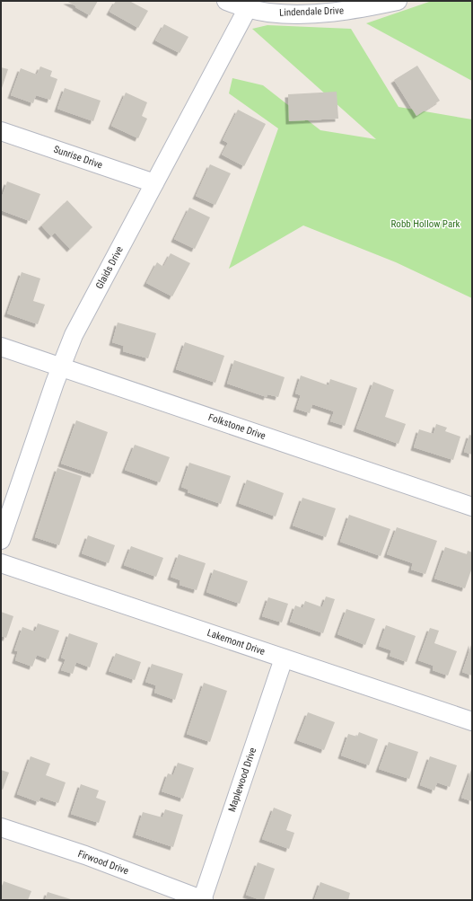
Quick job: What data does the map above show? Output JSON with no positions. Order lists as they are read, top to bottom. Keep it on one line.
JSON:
{"streets":{"street":["Lindendale Drive","Sunrise Drive","Glaids Drive","Folkstone Drive","Lakemont Drive","Maplewood Drive","Firwood Drive"]},"crossings":[["Lindendale Drive","Glaids Drive"],["Sunrise Drive","Glaids Drive"],["Glaids Drive","Folkstone Drive"],["Lakemont Drive","Maplewood Drive"],["Maplewood Drive","Firwood Drive"]],"parks":["Robb Hollow Park"]}
